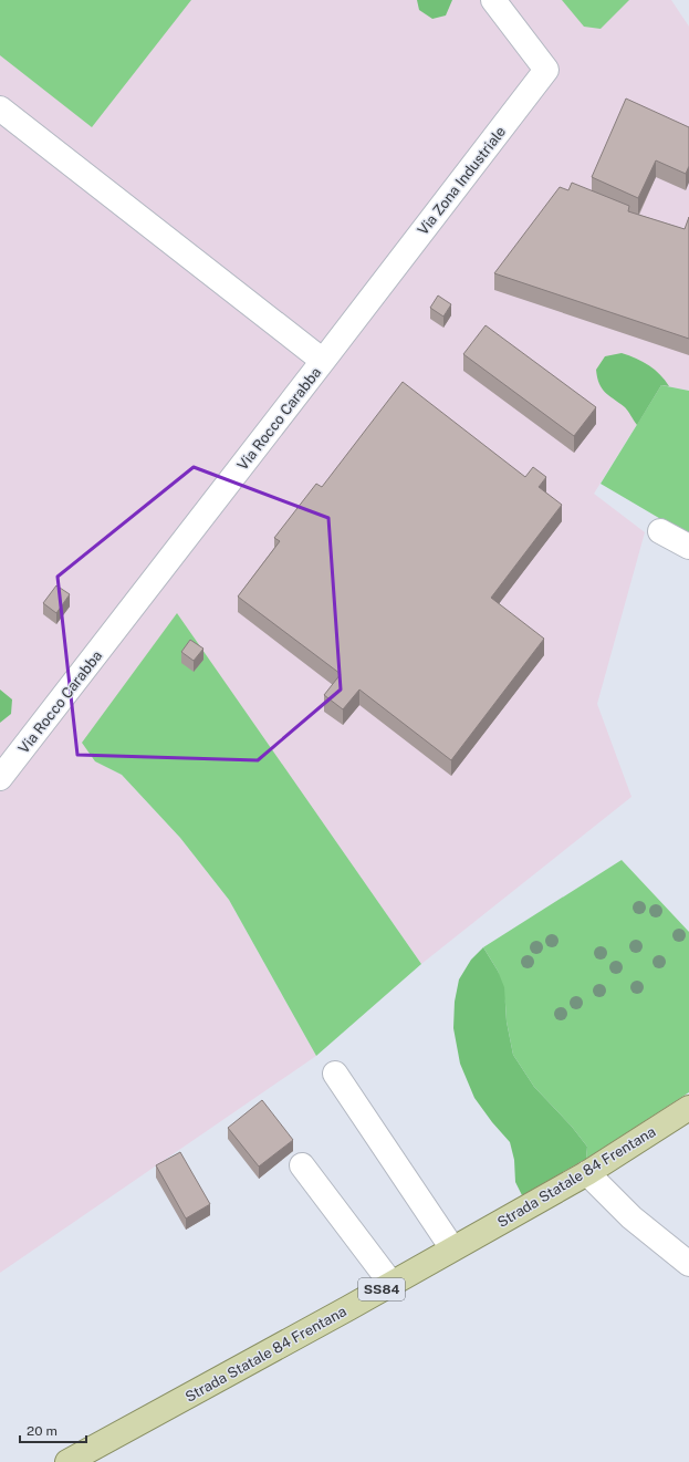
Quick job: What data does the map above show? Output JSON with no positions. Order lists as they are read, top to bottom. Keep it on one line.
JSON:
{"streets":{"main road":["Strada Statale 84 Frentana","SS84"],"street":["Via Zona Industriale","Via Rocco Carabba"]},"crossings":[["Via Zona Industriale","Via Rocco Carabba"]],"scale_bar":"20 m"}
